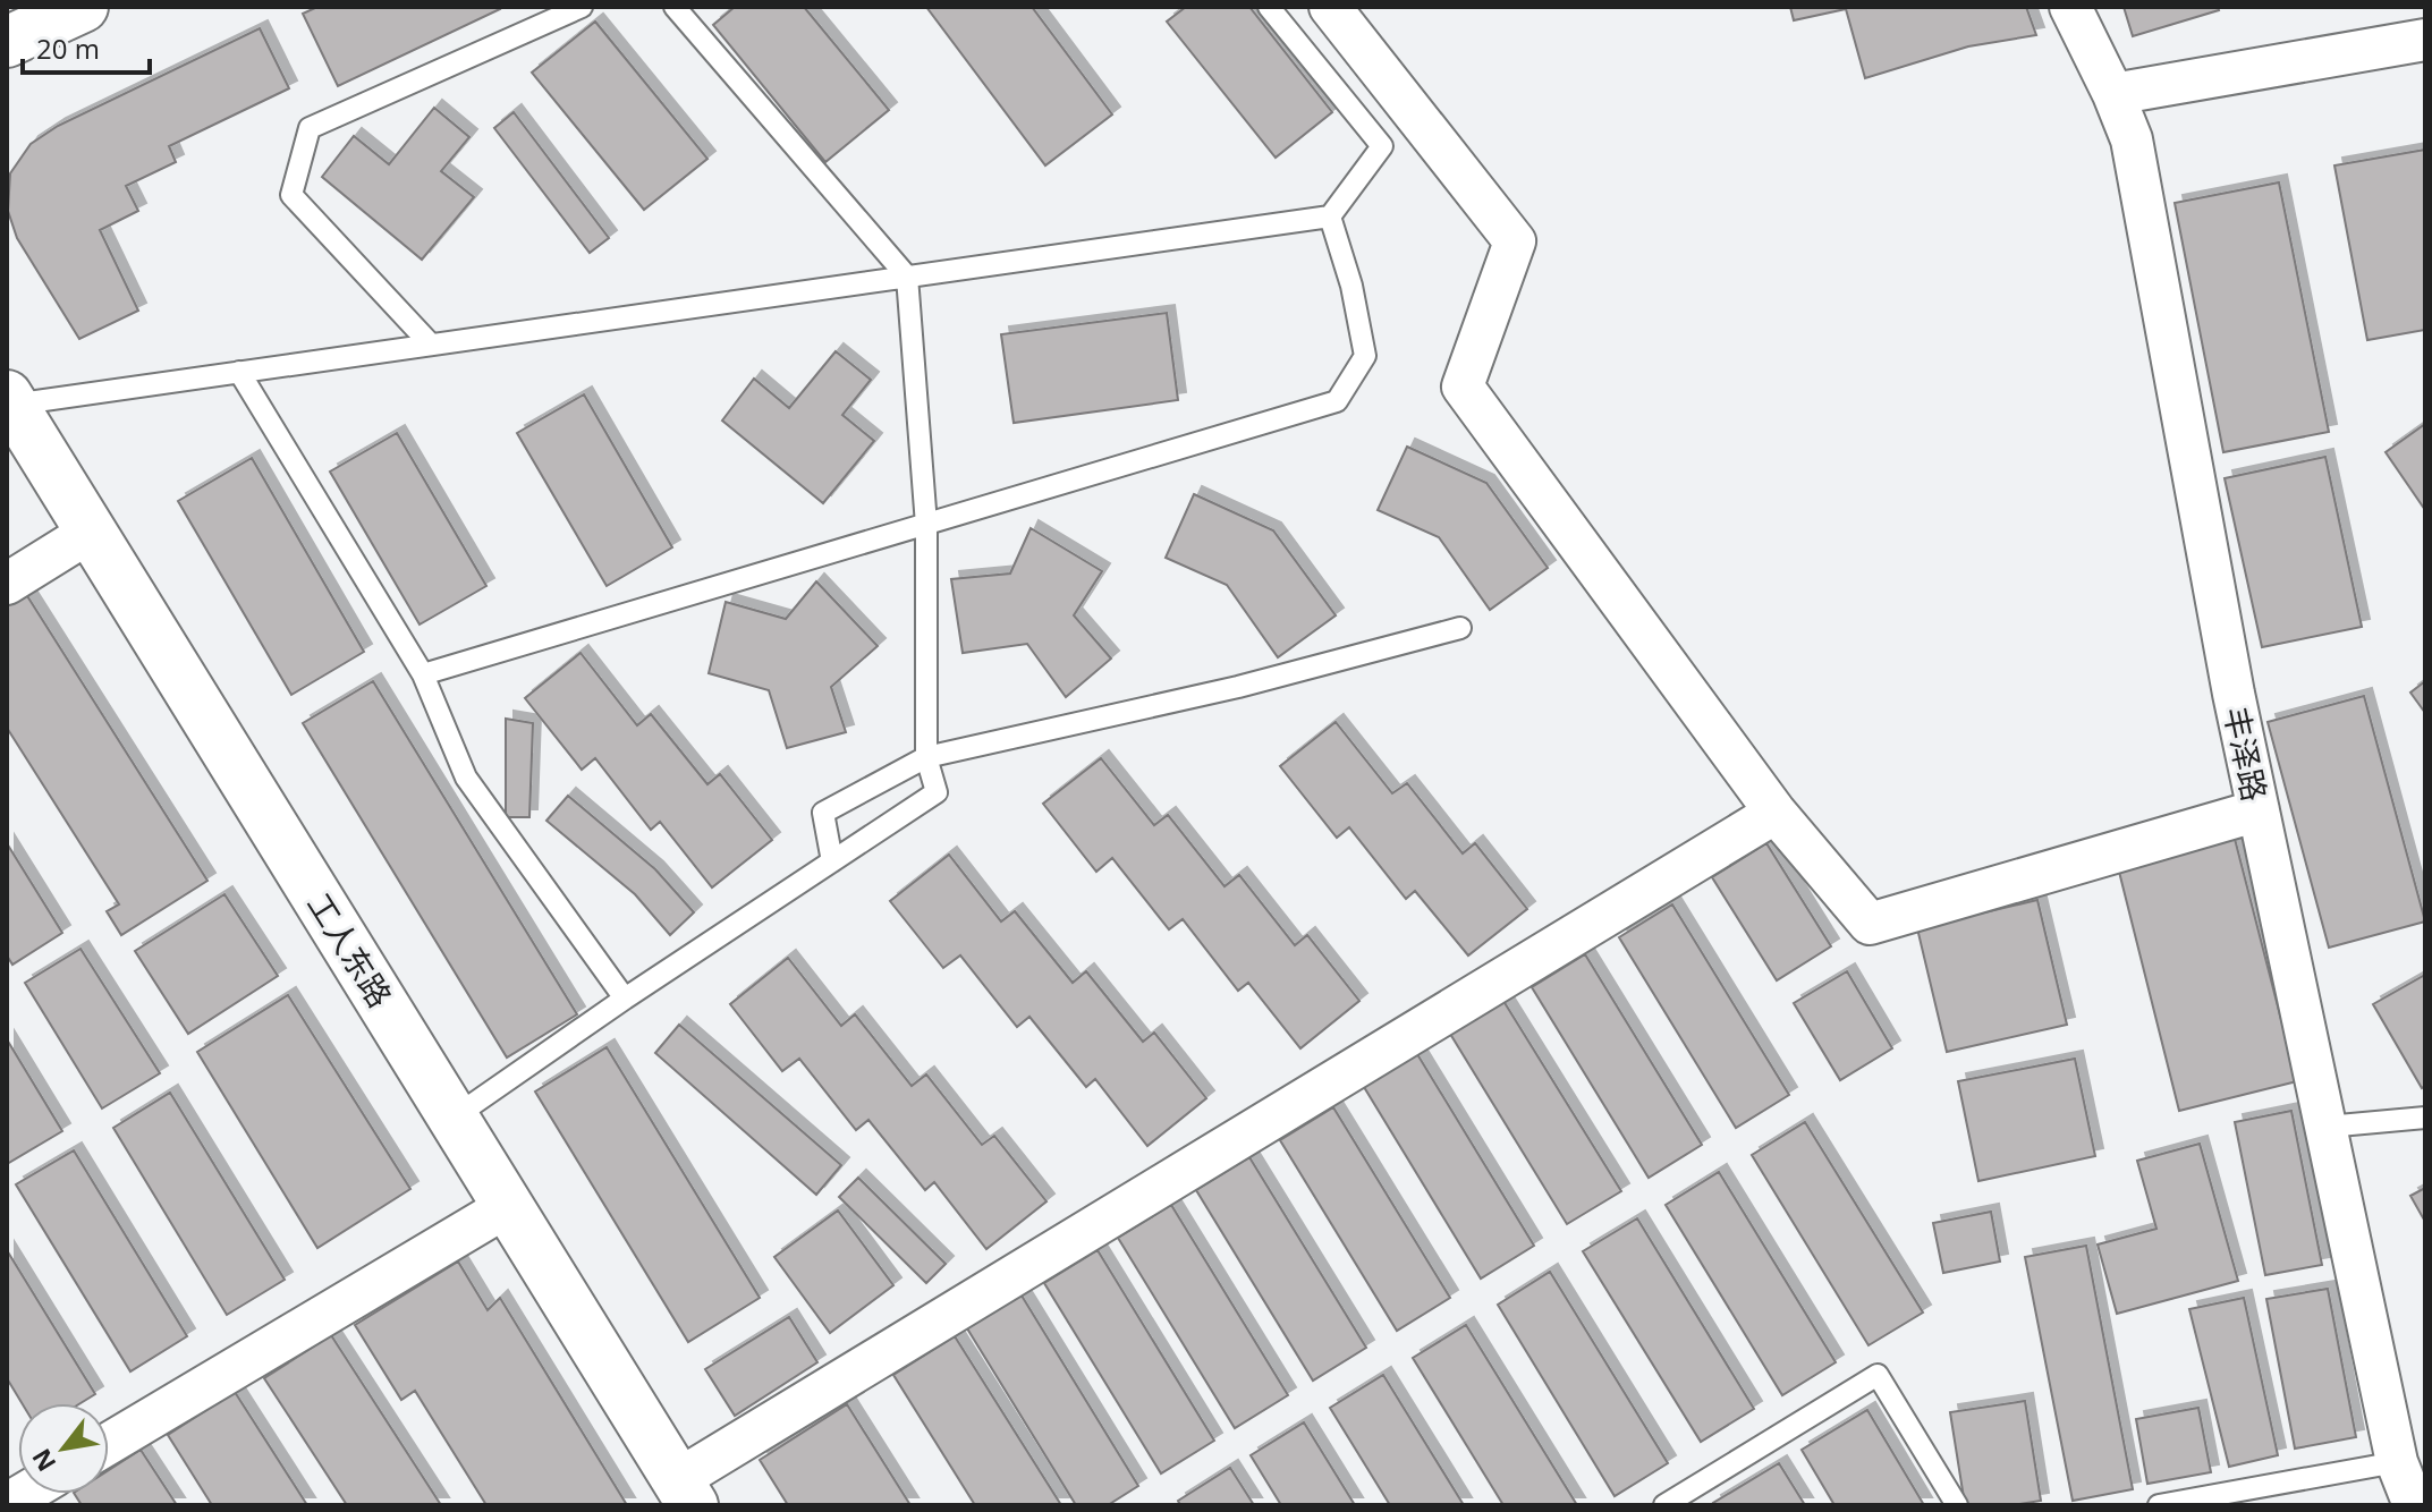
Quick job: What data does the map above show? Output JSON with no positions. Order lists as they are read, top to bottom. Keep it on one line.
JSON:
{"streets":{"main road":["工人东路"],"street":["丰泽路"]},"scale_bar":"20 m","north":"bottom left"}
